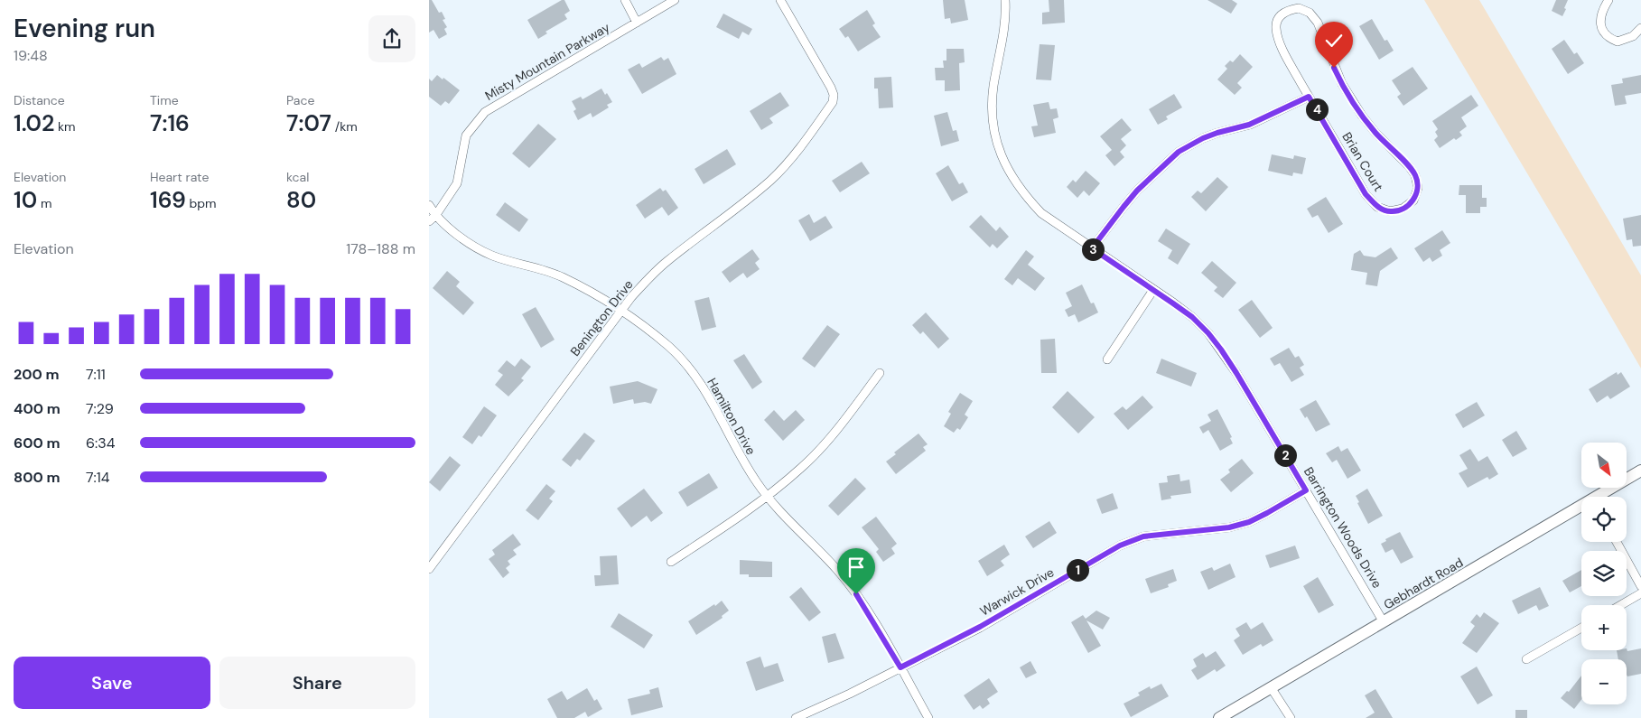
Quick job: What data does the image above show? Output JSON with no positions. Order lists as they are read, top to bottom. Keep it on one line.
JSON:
{"streets":{"street":["Misty Mountain Parkway","Brian Court","Benington Drive","Hamilton Drive","Barrington Woods Drive","Gebhardt Road","Warwick Drive"]},"crossings":[["Misty Mountain Parkway","Hamilton Drive"],["Benington Drive","Hamilton Drive"],["Hamilton Drive","Warwick Drive"],["Barrington Woods Drive","Gebhardt Road"],["Barrington Woods Drive","Warwick Drive"]],"north":"bottom right","page":{"heading":["Evening run","19:48"],"stats":[["Distance","1.02 km"],["Time","7:16"],["Pace","7:07 /km"],["Elevation","10 m"],["Heart rate","169 bpm"],["kcal","80"]],"pins":["4","3","2","1"],"chart":["Elevation","178–188 m"],"list":[{"name":"200 m","note":"7:11"},{"name":"400 m","note":"7:29"},{"name":"600 m","note":"6:34"},{"name":"800 m","note":"7:14"}],"map_buttons":["+","−"],"buttons":["Save","Share"]}}
